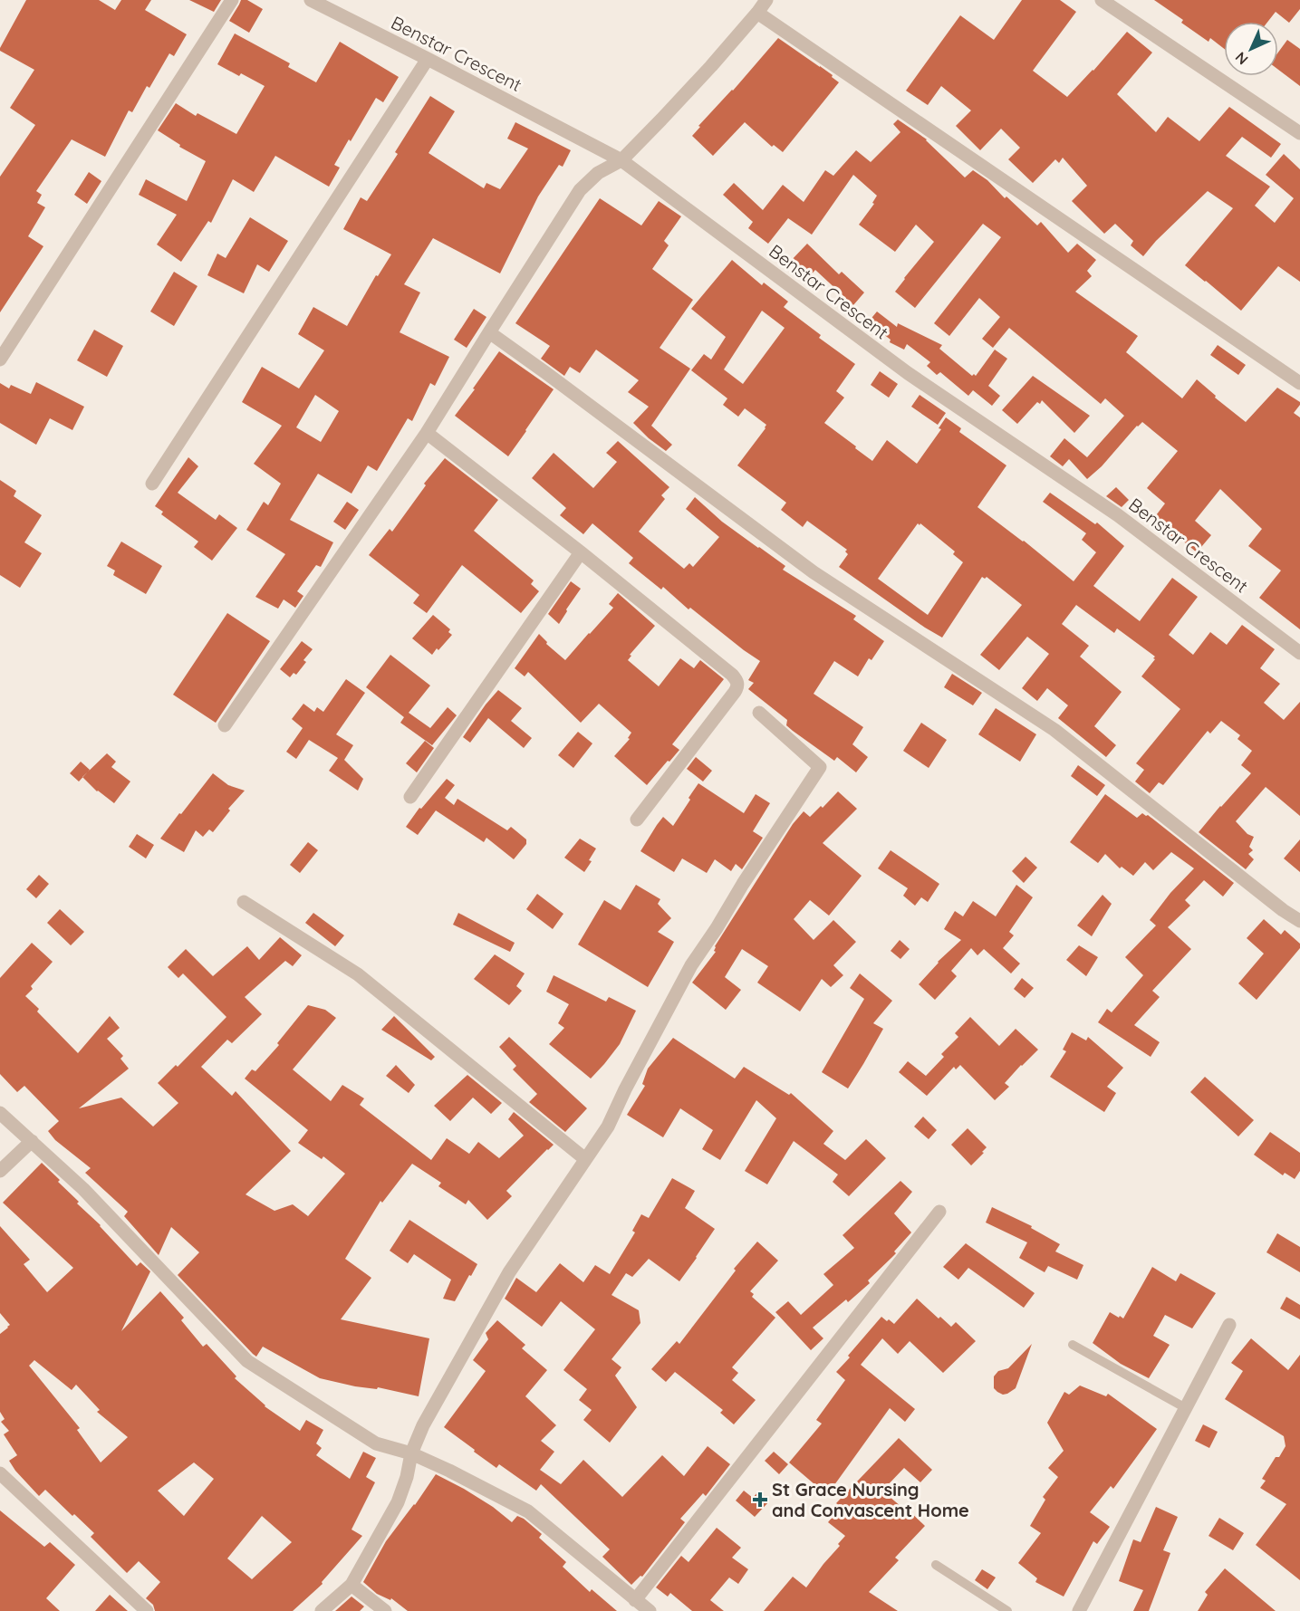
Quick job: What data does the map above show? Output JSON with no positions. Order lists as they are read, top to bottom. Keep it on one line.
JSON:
{"streets":{"street":["Benstar Crescent"]},"places":{"health":["St Grace Nursing and Convascent Home"]},"north":"bottom left"}
